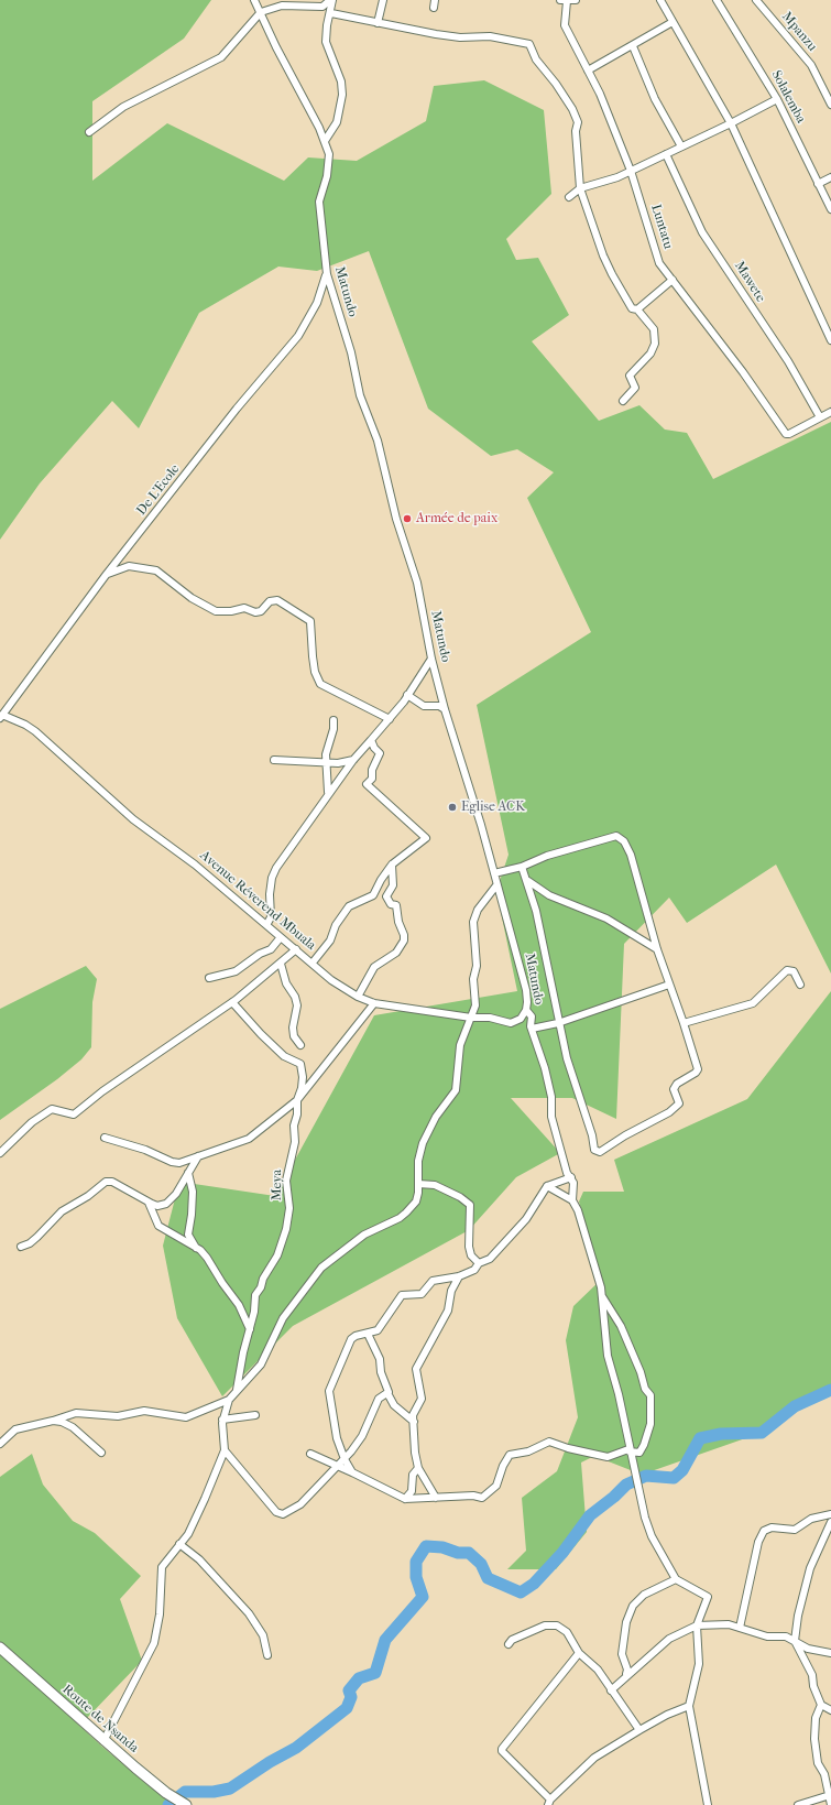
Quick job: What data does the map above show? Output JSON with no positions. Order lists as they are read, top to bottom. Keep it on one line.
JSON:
{"streets":{"street":["Mpanzu","Solalemba","Luntatu","Mawete","Matundo","De L'Ecole","Avenue Réverend Mbuala","Meya","Route de Nsanda"]},"crossings":[["Luntatu","Mawete"],["Matundo","De L'Ecole"],["Matundo","Avenue Réverend Mbuala"],["De L'Ecole","Avenue Réverend Mbuala"]],"places":["Armée de paix","Eglise ACK"]}
